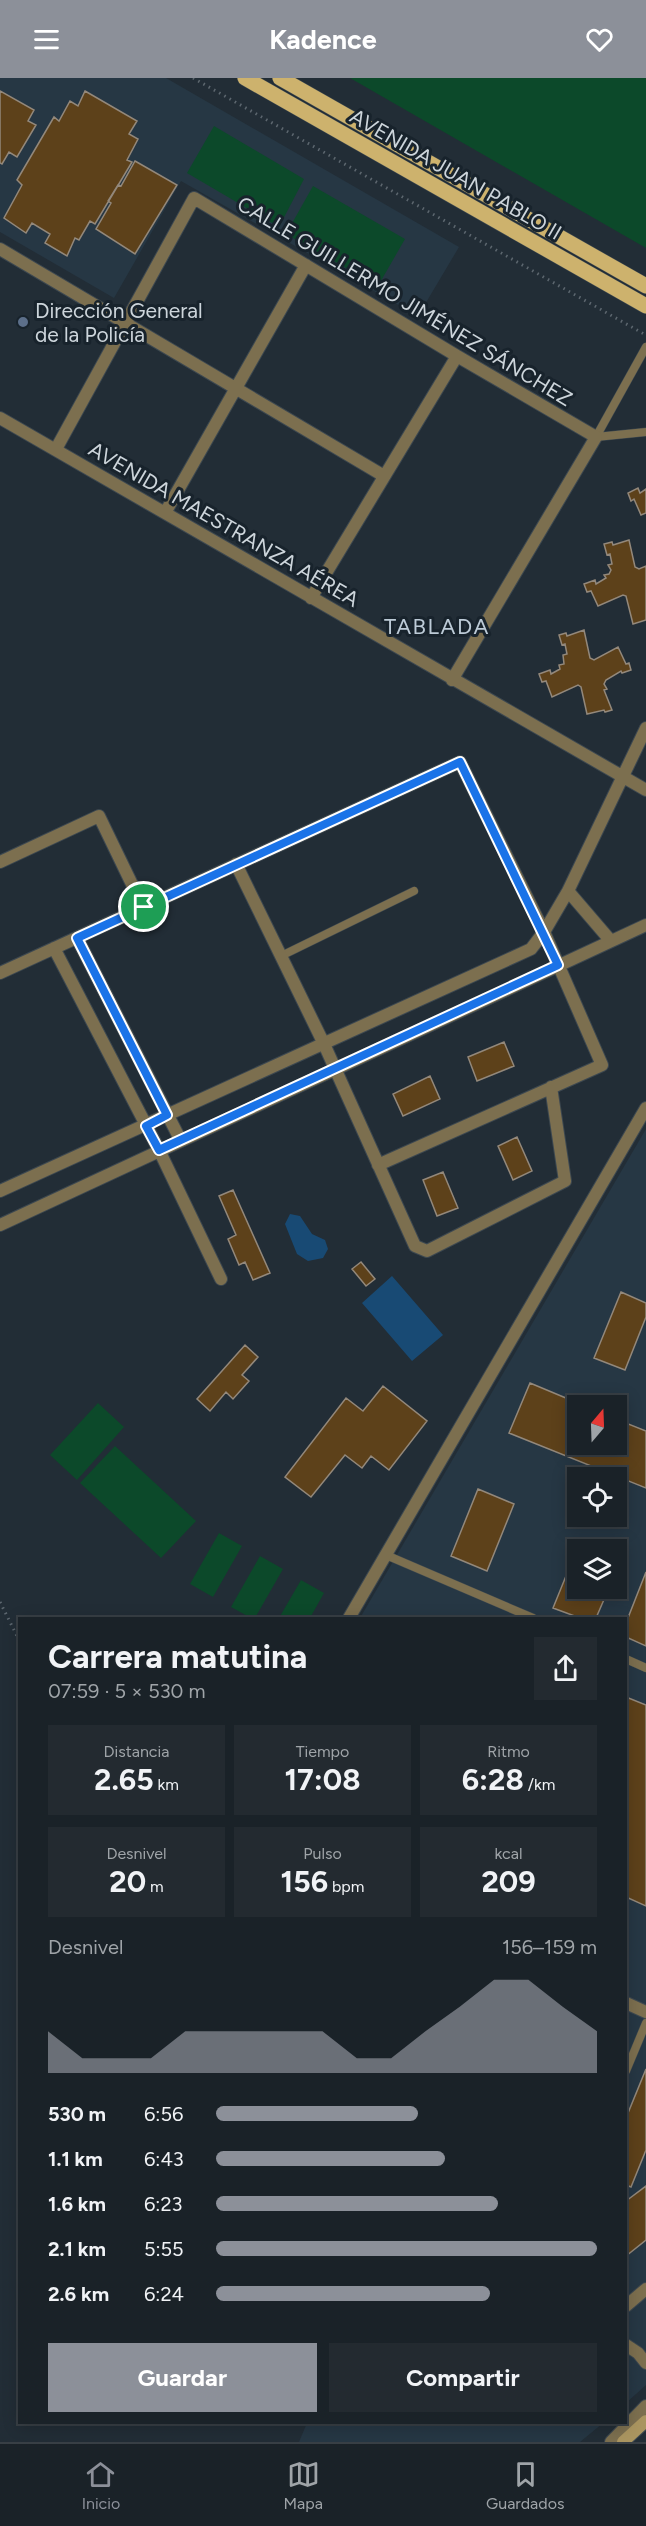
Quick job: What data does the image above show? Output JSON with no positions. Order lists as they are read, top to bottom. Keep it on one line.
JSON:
{"streets":{"main road":["AVENIDA JUAN PABLO II"],"street":["CALLE GUILLERMO JIMÉNEZ SÁNCHEZ","AVENIDA MAESTRANZA AÉREA"]},"districts":["TABLADA"],"places":["Dirección General de la Policía"],"north":"top","page":{"header":"Kadence","heading":["Carrera matutina","07:59 · 5 × 530 m"],"stats":[["Distancia","2.65 km"],["Tiempo","17:08"],["Ritmo","6:28 /km"],["Desnivel","20 m"],["Pulso","156 bpm"],["kcal","209"]],"chart":["Desnivel","156–159 m"],"list":[{"name":"530 m","note":"6:56"},{"name":"1.1 km","note":"6:43"},{"name":"1.6 km","note":"6:23"},{"name":"2.1 km","note":"5:55"},{"name":"2.6 km","note":"6:24"}],"buttons":["Guardar","Compartir"],"tabs":["Inicio","Mapa","Guardados"]}}
